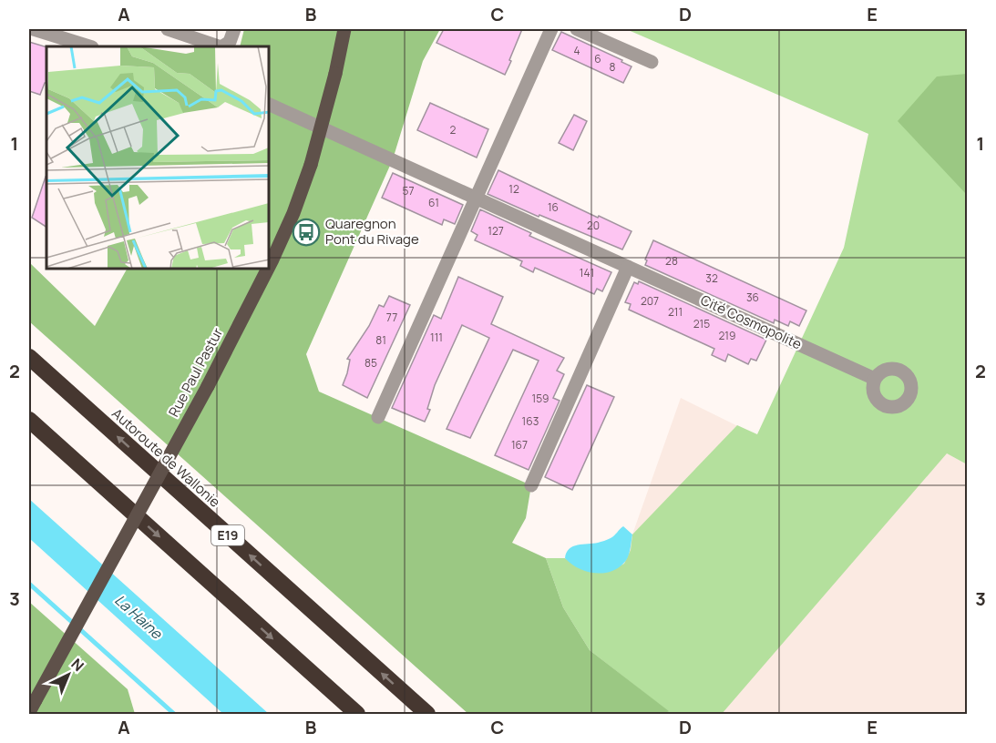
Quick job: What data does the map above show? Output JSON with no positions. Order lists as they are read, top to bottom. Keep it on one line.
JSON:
{"streets":{"highway":["Autoroute de Wallonie","E19"],"main road":["Rue Paul Pastur"],"street":["Cité Cosmopolite"]},"water":["La Haine"],"places":{"bus stop":["Quaregnon Pont du Rivage"]},"house_numbers":["4","6","8","2","12","57","61","16","20","127","28","141","32","36","207","211","77","215","219","111","81","85","159","163","167"],"north":"top right","grid":{"columns":["A","B","C","D","E"],"rows":["1","2","3"]}}
